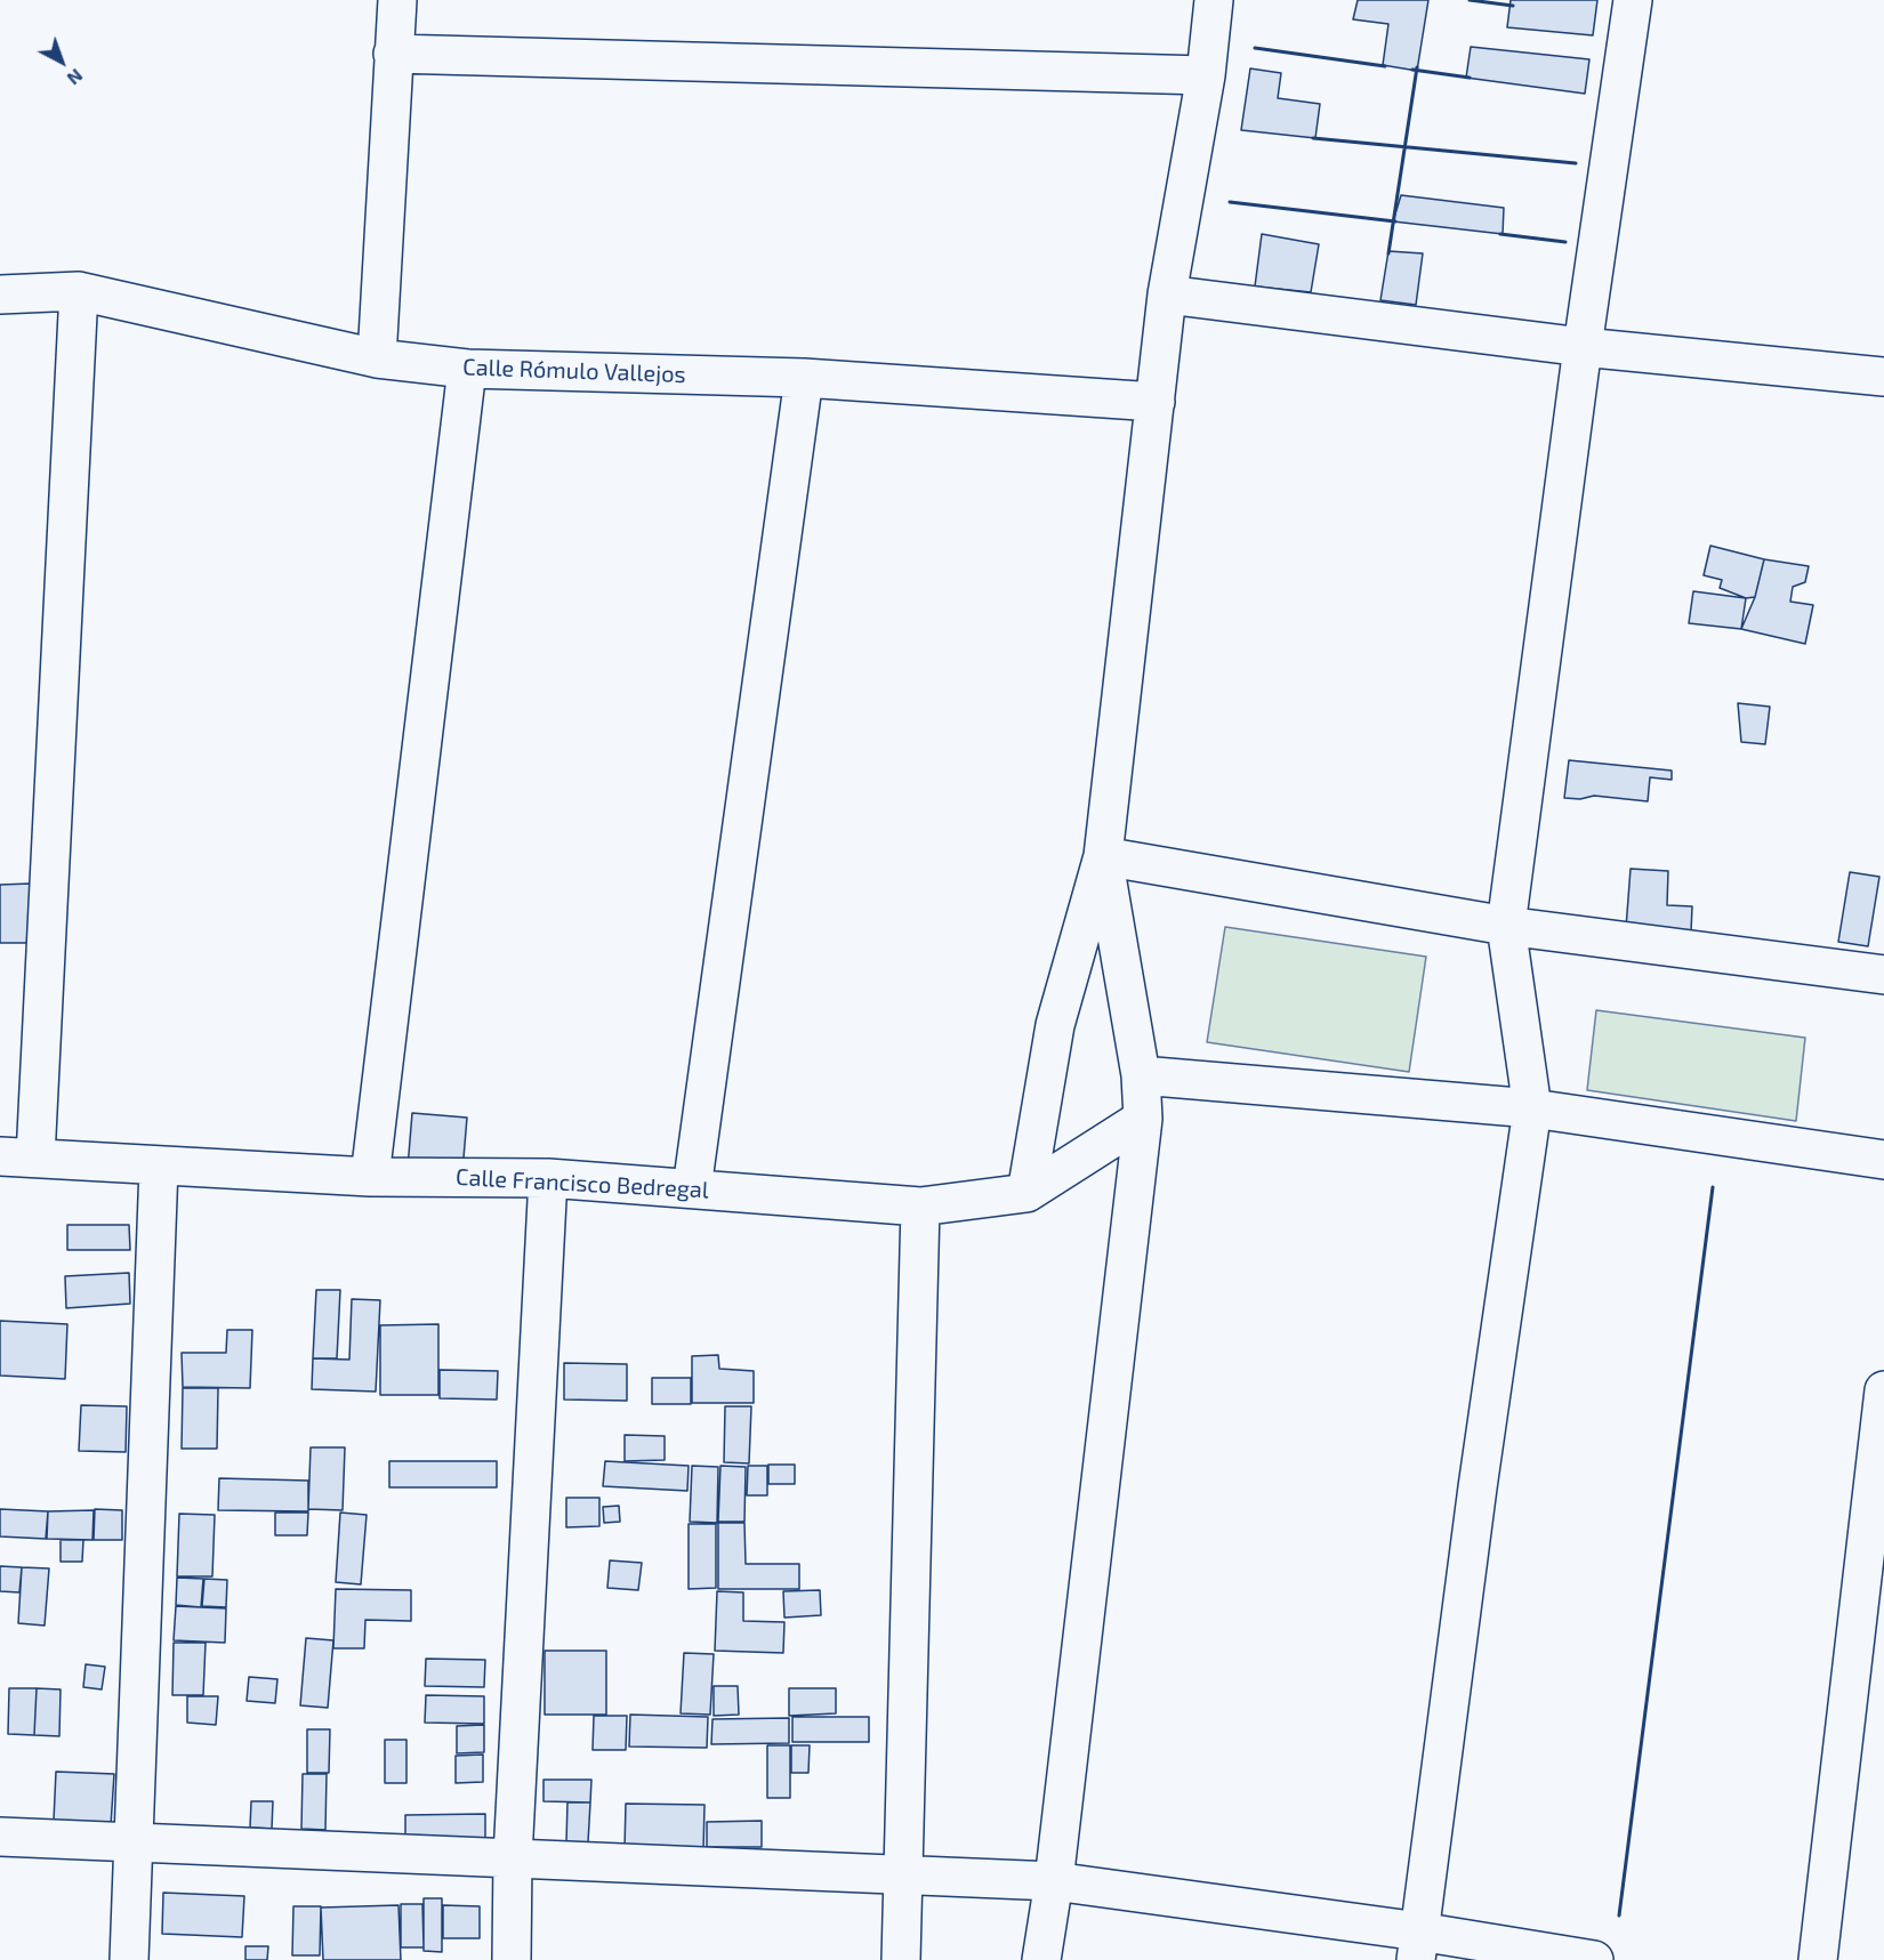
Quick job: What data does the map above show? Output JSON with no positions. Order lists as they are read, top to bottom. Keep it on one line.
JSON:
{"streets":{"street":["Calle Rómulo Vallejos","Calle Francisco Bedregal"]},"north":"bottom right"}
